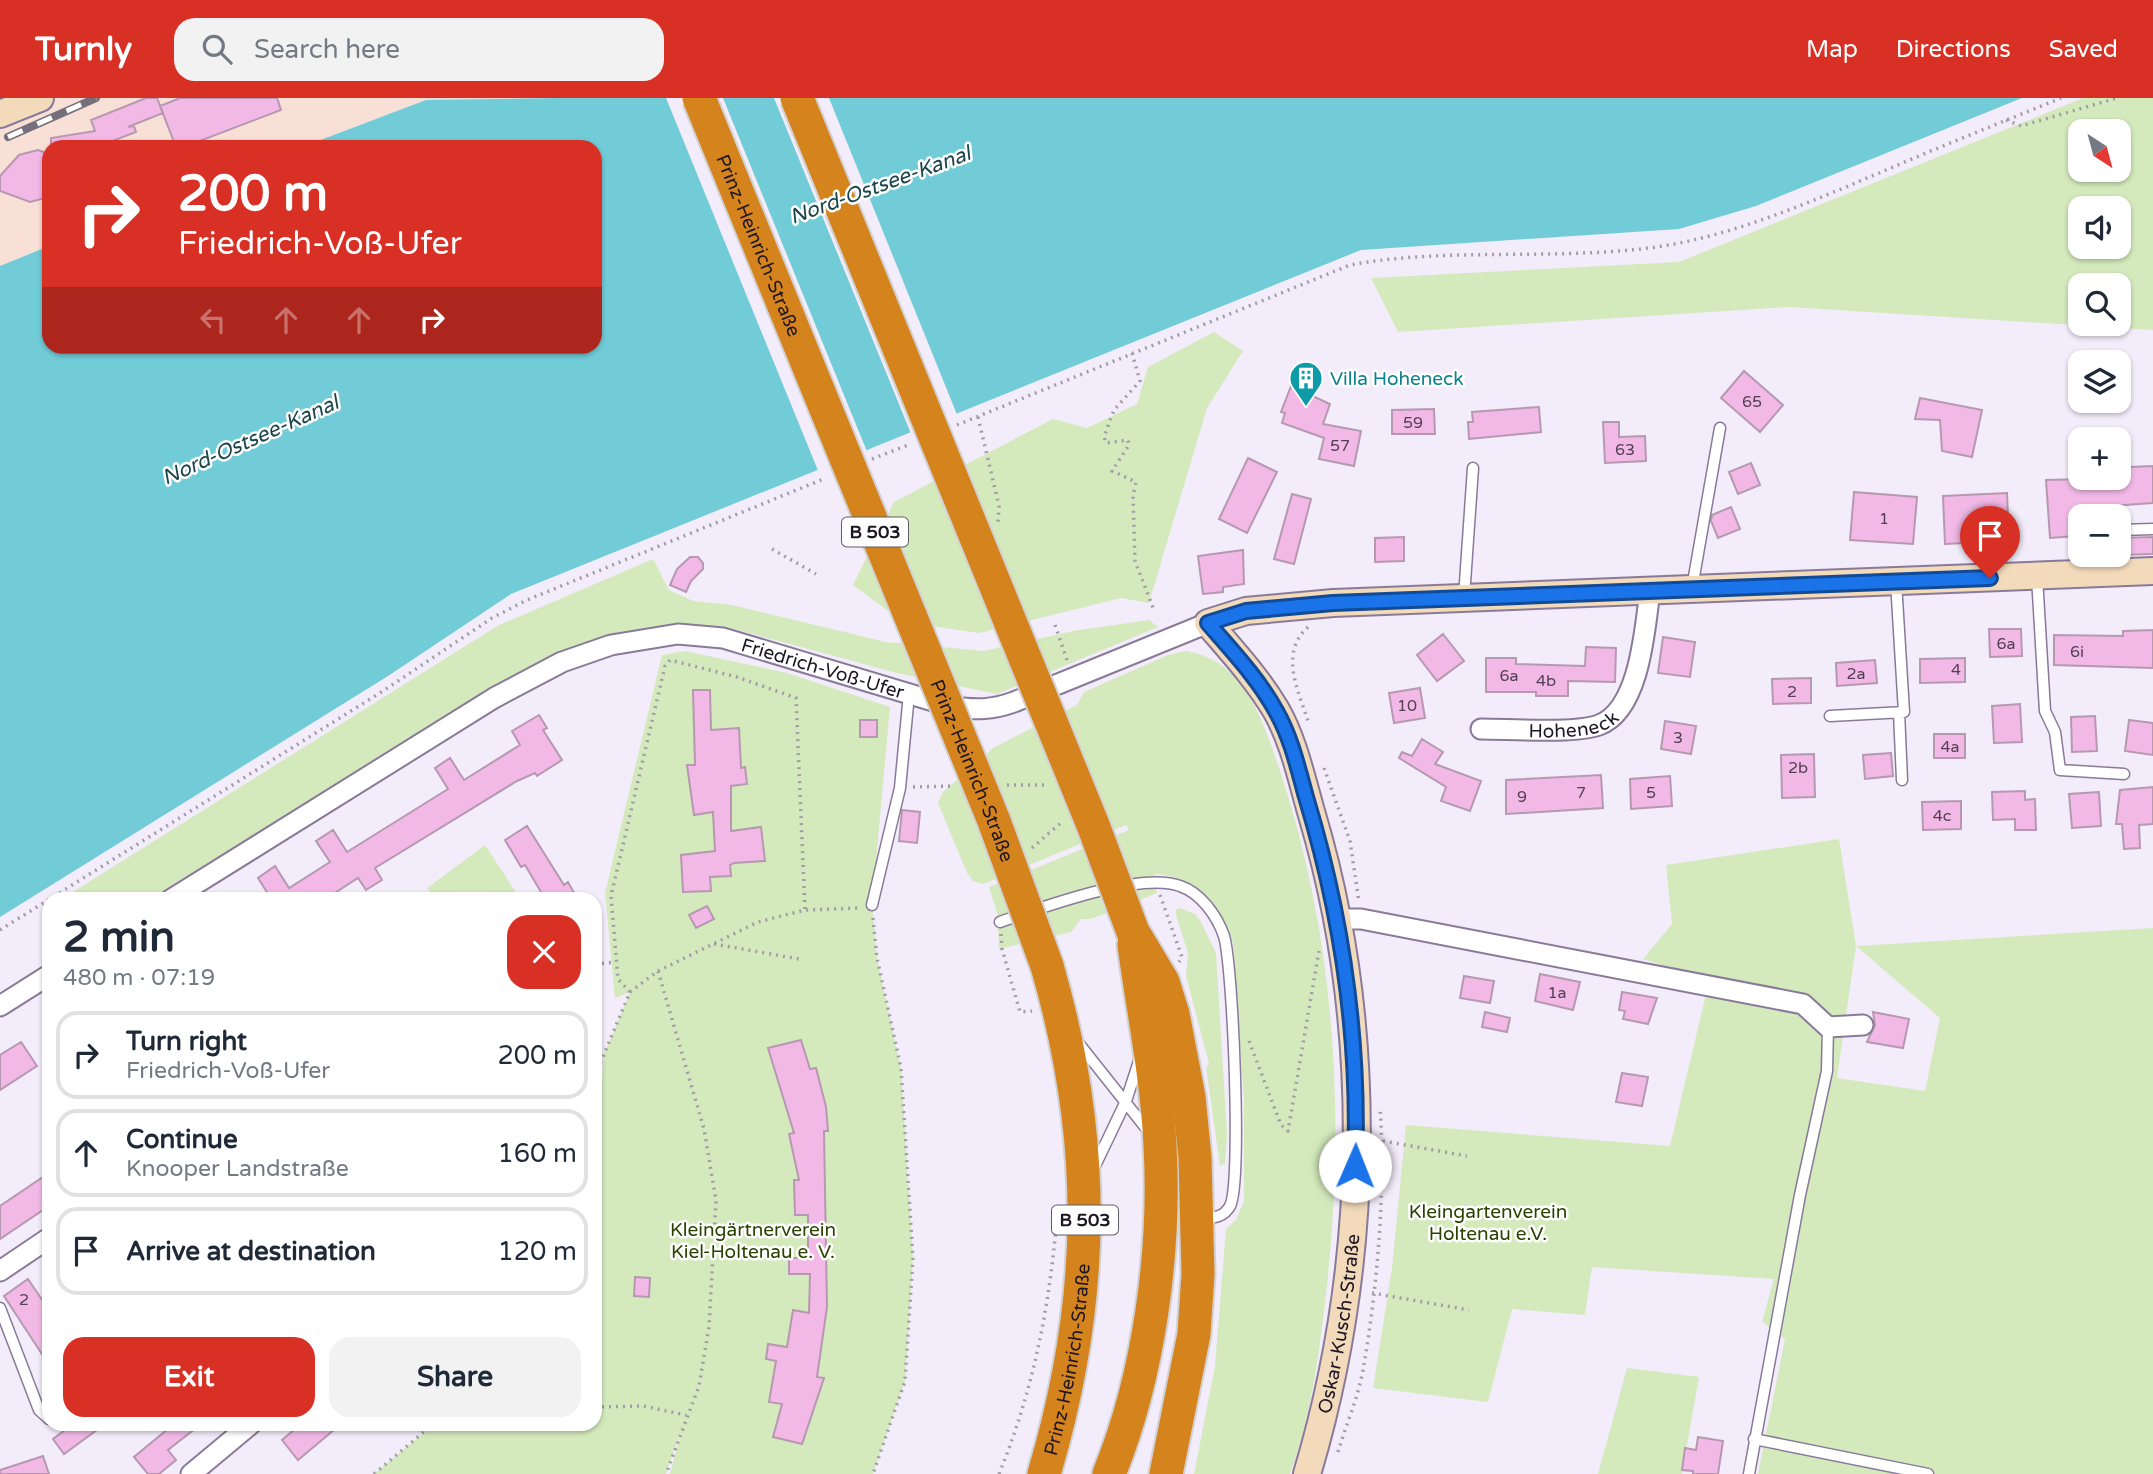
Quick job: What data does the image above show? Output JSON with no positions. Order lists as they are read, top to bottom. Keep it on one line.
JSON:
{"streets":{"highway":["Prinz-Heinrich-Straße","B 503"],"street":["Friedrich-Voß-Ufer","Hoheneck","Oskar-Kusch-Straße"]},"crossings":[["Friedrich-Voß-Ufer","Hoheneck"],["Friedrich-Voß-Ufer","Oskar-Kusch-Straße"]],"water":["Nord-Ostsee-Kanal"],"parks":["Kleingartenverein Holtenau e.V.","Kleingärtnerverein Kiel-Holtenau e. V."],"places":{"building":["Villa Hoheneck"]},"house_numbers":["65","59","57","63","1","6a","6i","4","2a","6a","4b","2","10","3","4a","2b","7","5","9","4c","1a","2"],"north":"bottom right","page":{"header":"Turnly","search":"Search here","nav":["Map","Directions","Saved"],"map_buttons":["+","−"],"turn":["200 m","Friedrich-Voß-Ufer"],"heading":["2 min","480 m · 07:19"],"list":[{"name":"Turn right","note":"Friedrich-Voß-Ufer","value":"200 m"},{"name":"Continue","note":"Knooper Landstraße","value":"160 m"},{"name":"Arrive at destination","value":"120 m"}],"buttons":["Exit","Share"]}}
